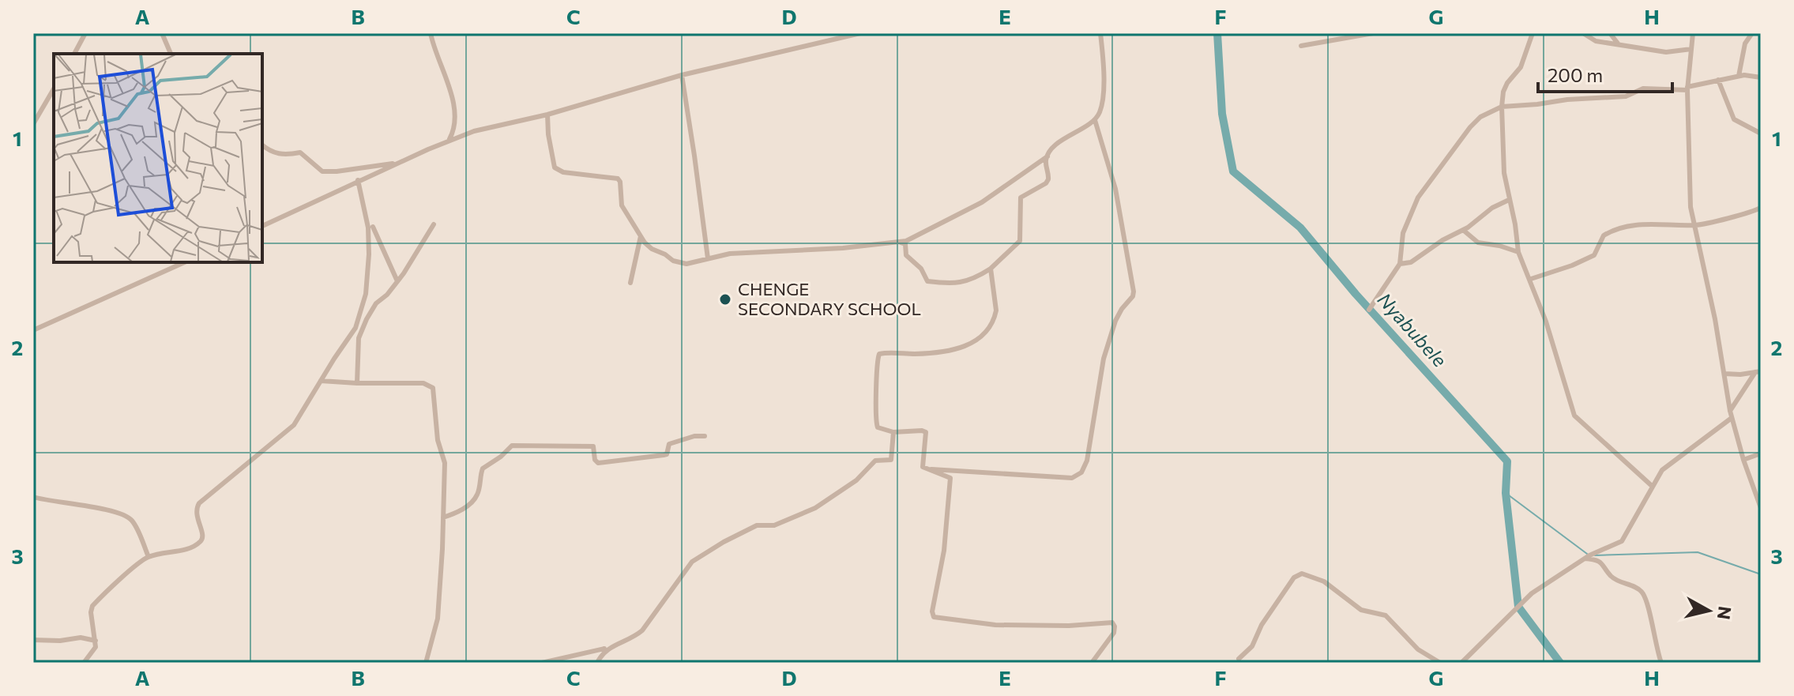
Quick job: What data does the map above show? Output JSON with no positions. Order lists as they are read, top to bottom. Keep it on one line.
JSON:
{"water":["Nyabubele"],"places":["CHENGE SECONDARY SCHOOL"],"scale_bar":"200 m","north":"right","grid":{"columns":["A","B","C","D","E","F","G","H"],"rows":["1","2","3"]}}
